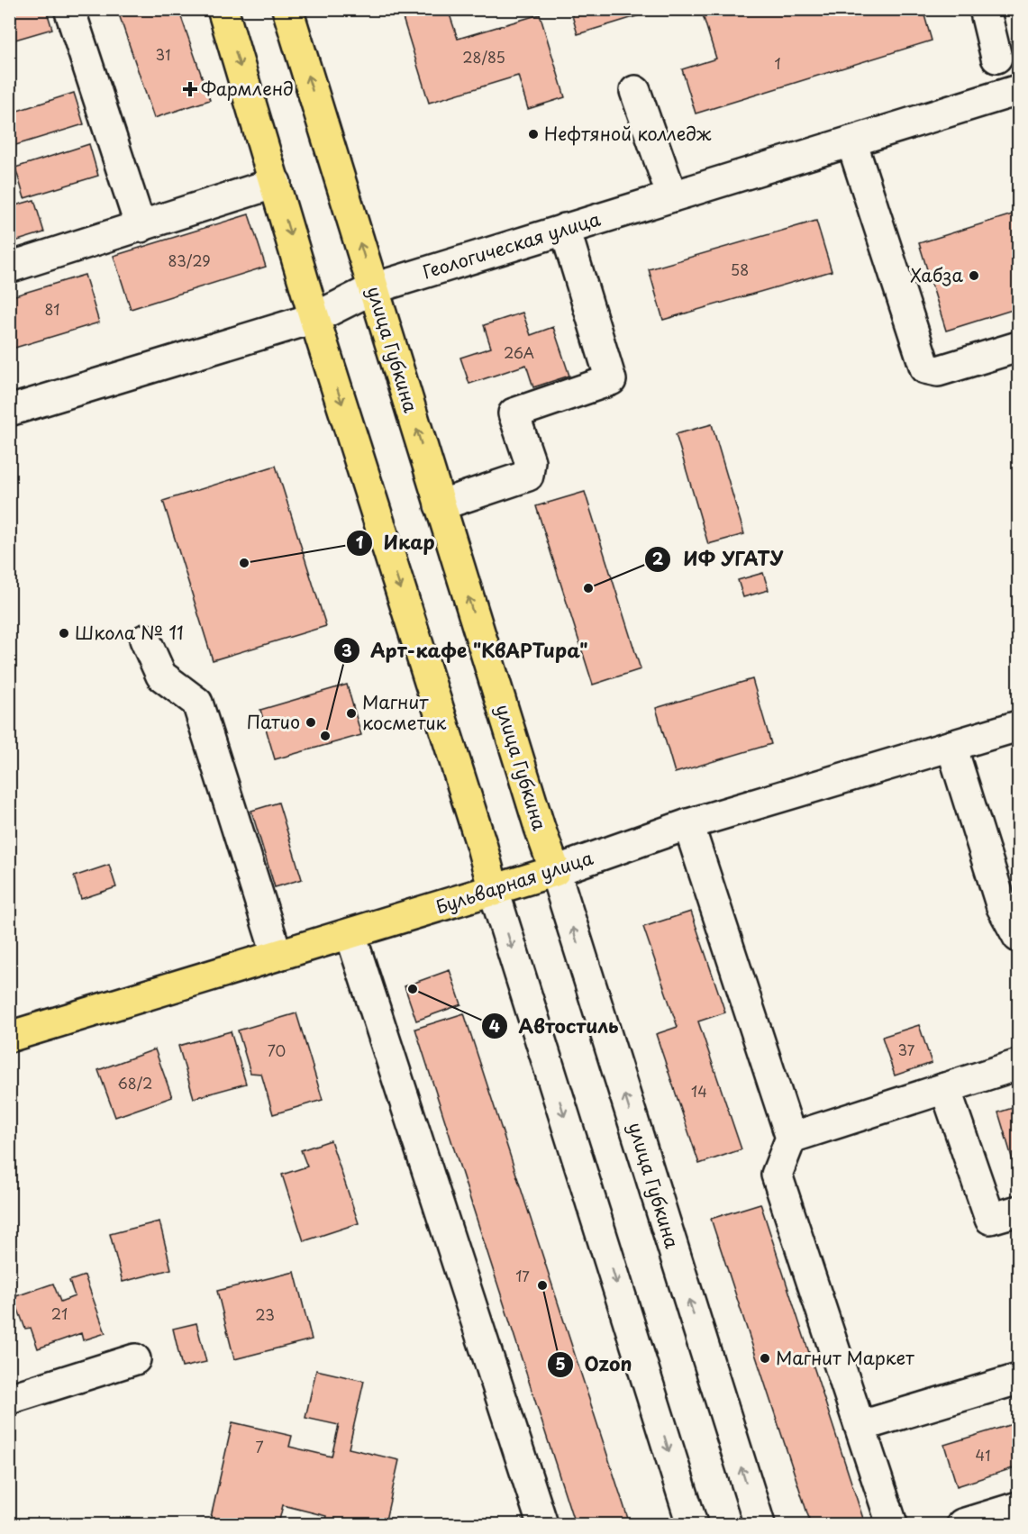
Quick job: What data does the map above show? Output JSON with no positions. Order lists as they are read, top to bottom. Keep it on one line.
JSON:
{"streets":{"main road":["улица Губкина","Бульварная улица"],"street":["Геологическая улица"]},"crossings":[["Геологическая улица","улица Губкина"],["улица Губкина","Бульварная улица"]],"places":{"health":["Фармленд"],"other":["Нефтяной колледж","Хабза","Икар","ИФ УГАТУ","Школа № 11","Магнит косметик","Патио","Арт-кафе \"КвАРТира\"","Автостиль","Ozon","Магнит Маркет"]},"house_numbers":["31","28/85","1","83/29","58","81","26А","37","70","68/2","14","17","21","23","7","41"]}
